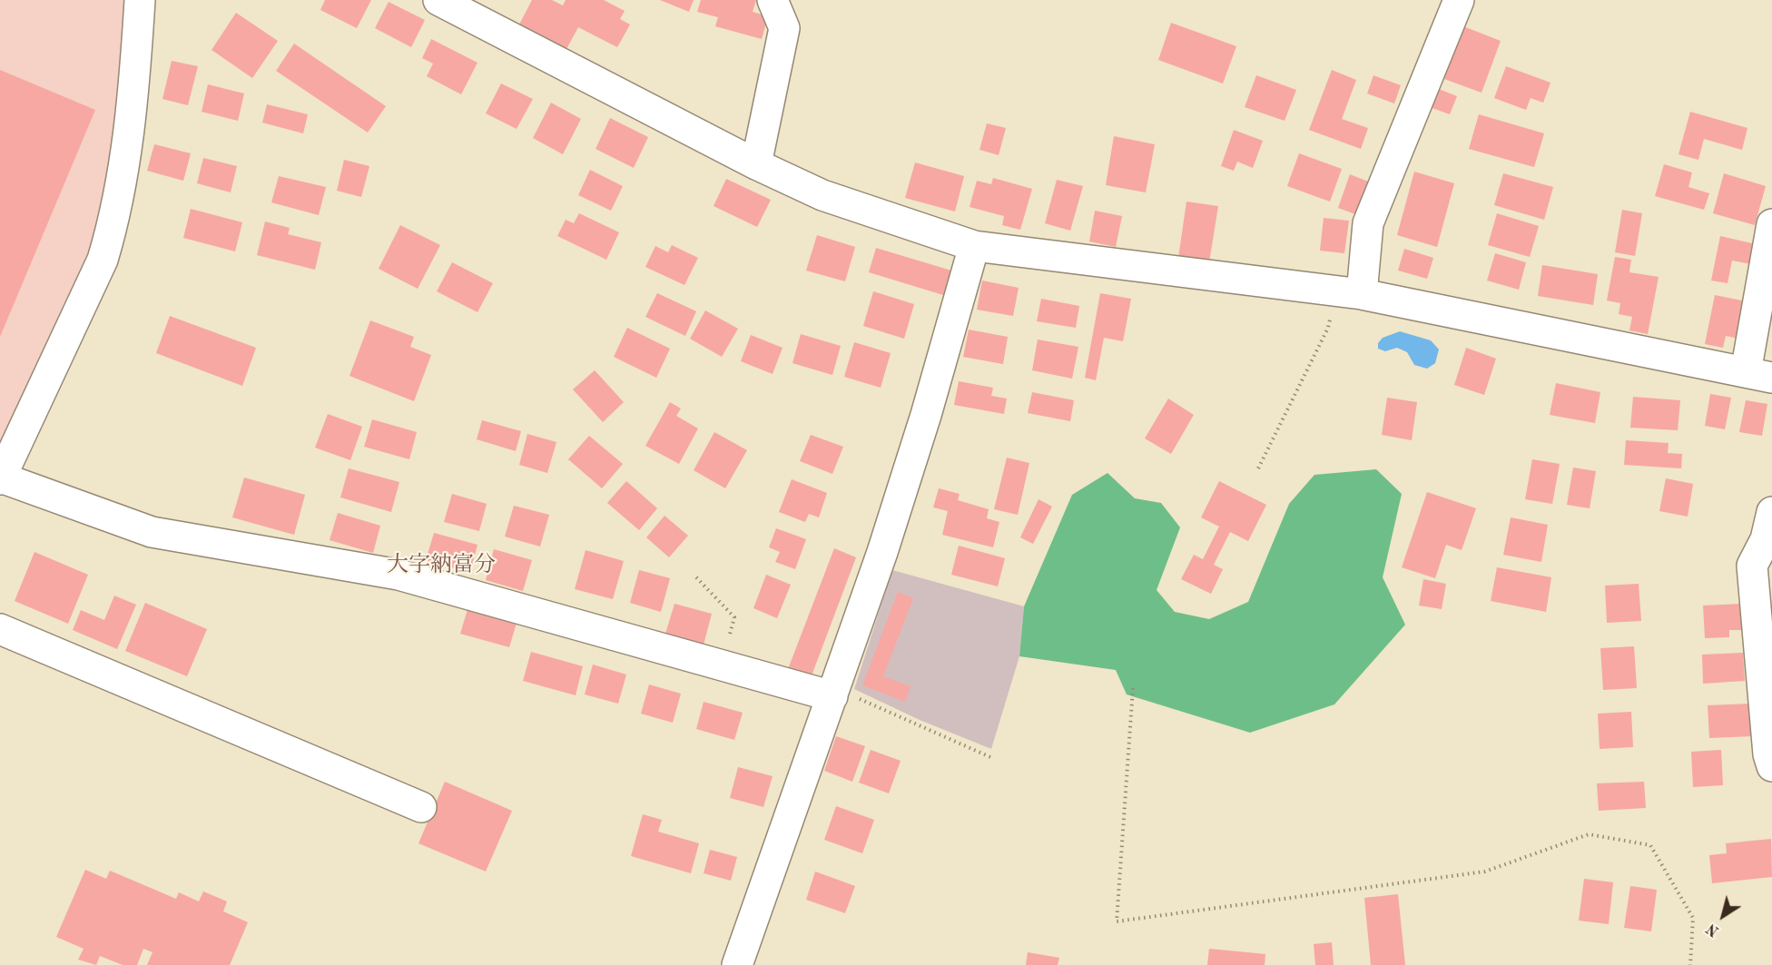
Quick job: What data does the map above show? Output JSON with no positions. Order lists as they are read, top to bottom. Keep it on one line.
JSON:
{"districts":["大字納富分"],"north":"bottom left"}
